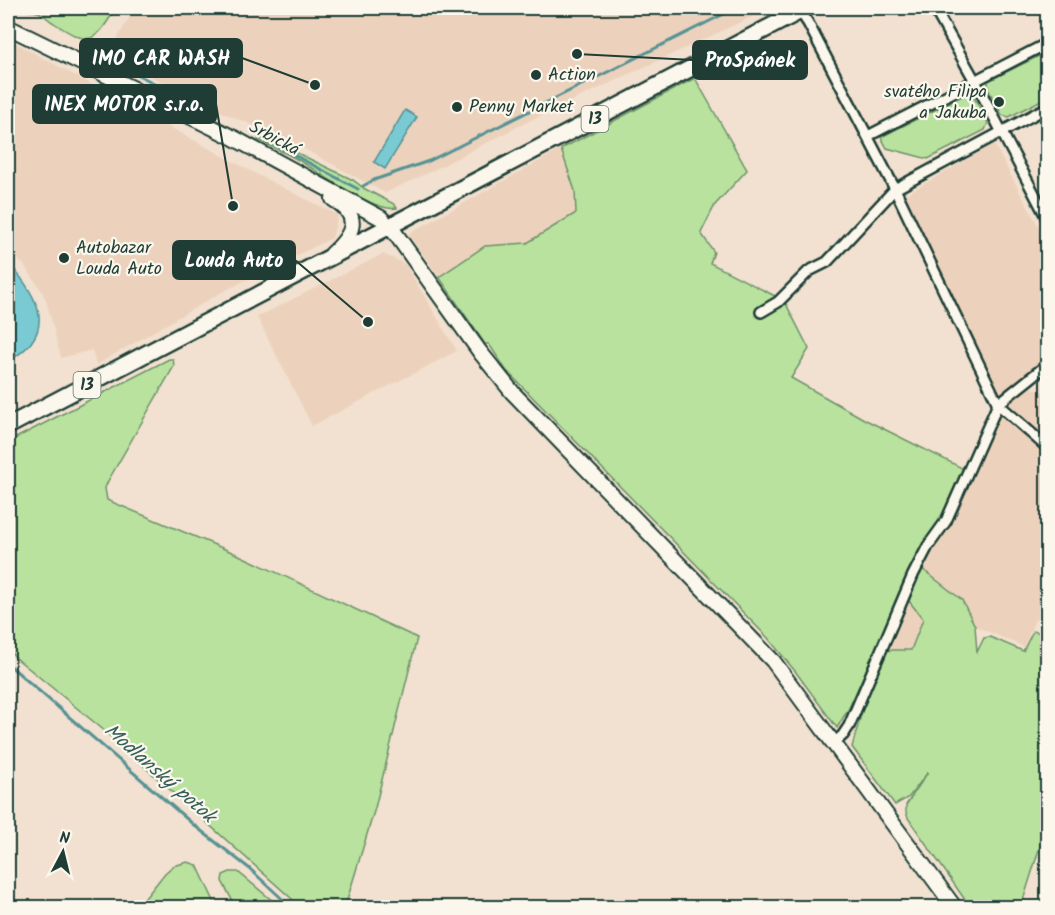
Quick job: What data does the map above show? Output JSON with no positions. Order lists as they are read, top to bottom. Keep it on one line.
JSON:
{"streets":{"main road":["13"],"street":["Srbická"]},"crossings":[["13","Srbická"]],"water":["Modlanský potok"],"places":["ProSpánek","Action","IMO CAR WASH","svatého Filipa a Jakuba","Penny Market","INEX MOTOR s.r.o.","Autobazar Louda Auto","Louda Auto"],"north":"top"}
